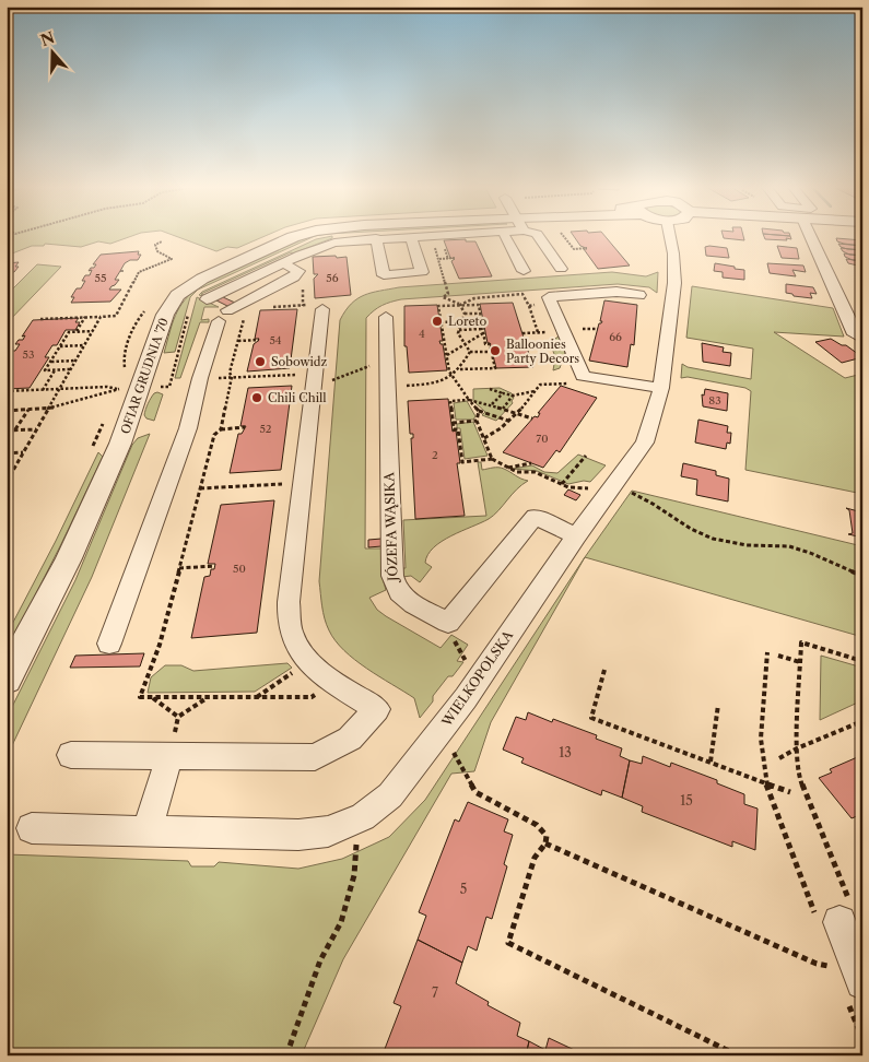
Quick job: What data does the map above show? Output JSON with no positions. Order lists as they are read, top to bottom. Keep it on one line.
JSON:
{"streets":{"street":["OFIAR GRUDNIA '70","JÓZEFA WĄSIKA","WIELKOPOLSKA"]},"crossings":[["JÓZEFA WĄSIKA","WIELKOPOLSKA"]],"places":["Loreto","Balloonies Party Decors","Sobowidz","Chili Chill"],"house_numbers":["55","56","4","66","54","53","83","52","70","2","50","13","15","5","7"],"north":"top"}
